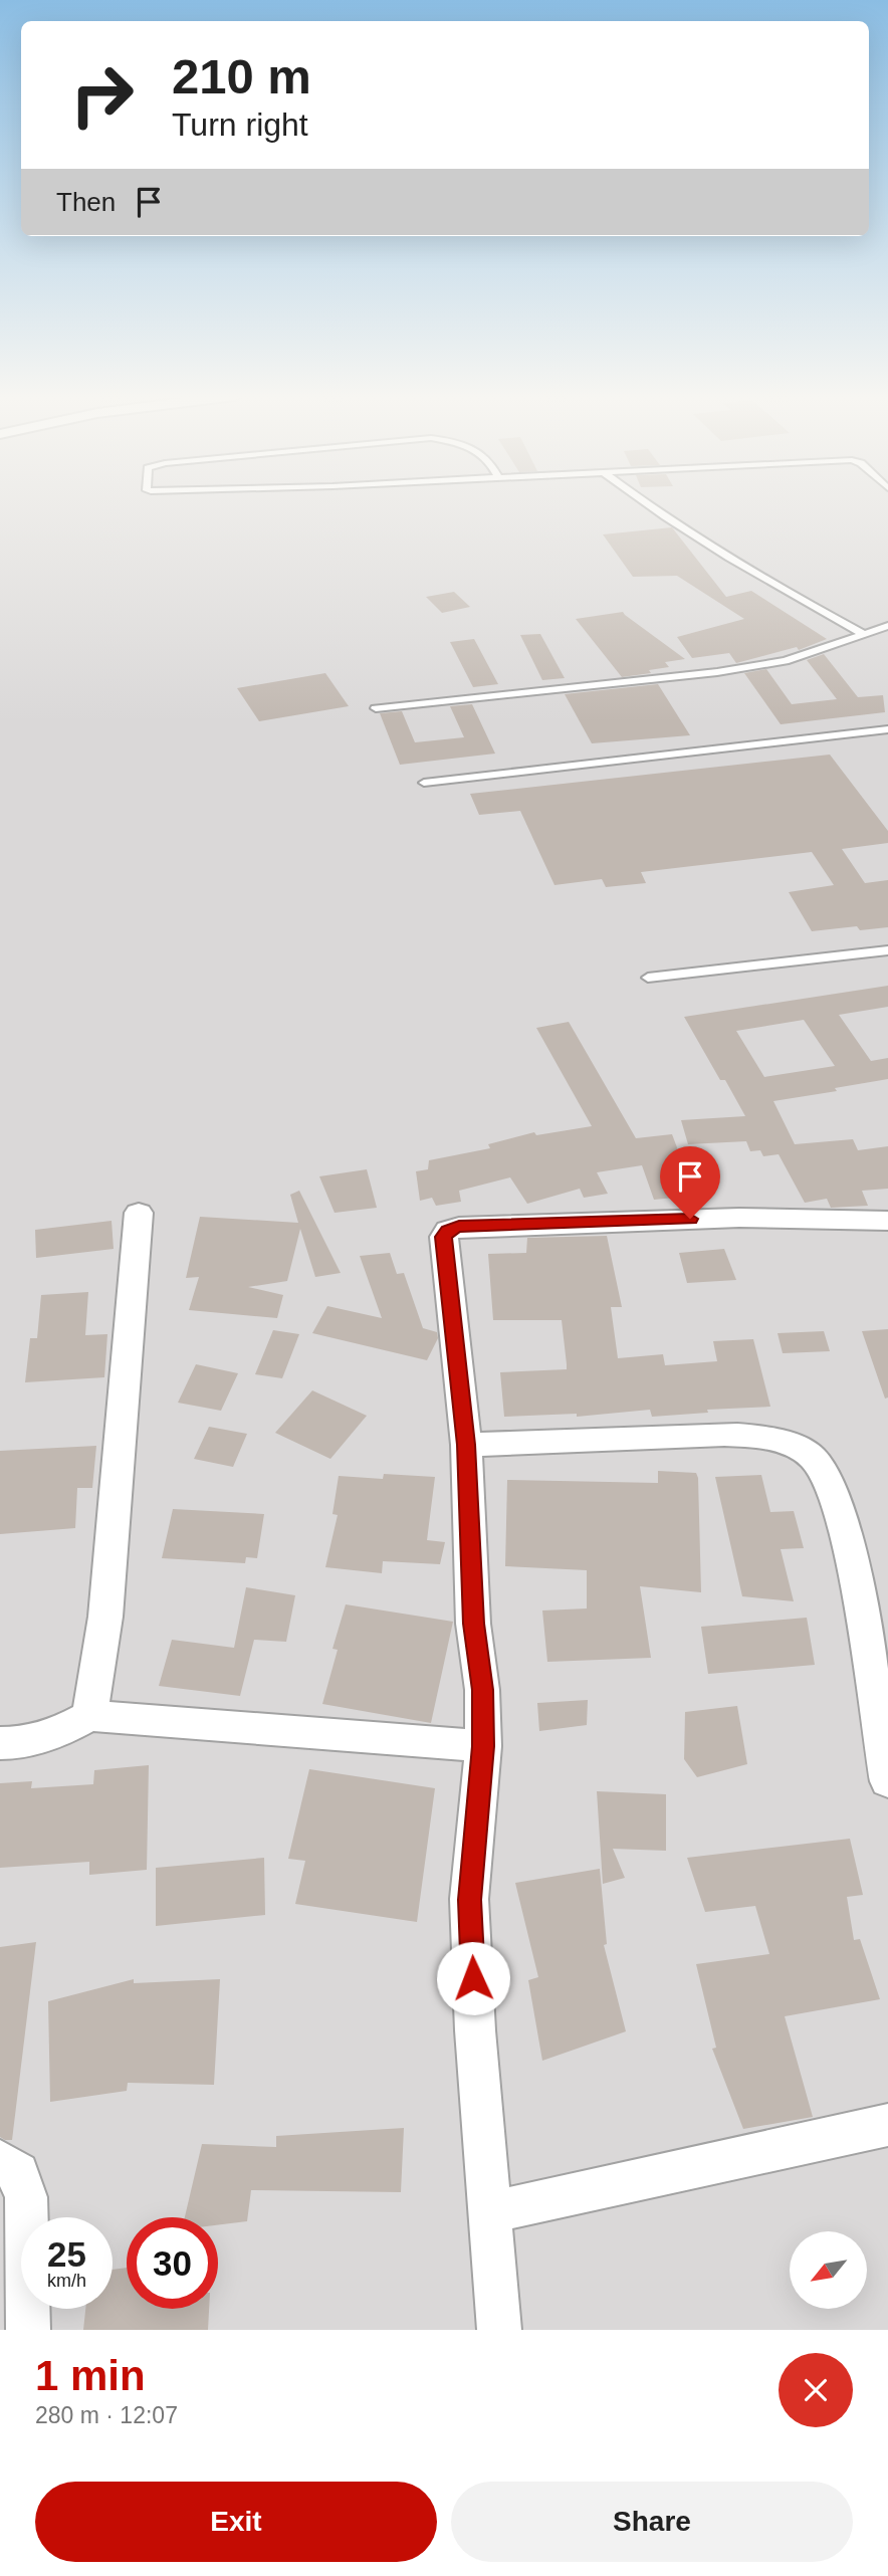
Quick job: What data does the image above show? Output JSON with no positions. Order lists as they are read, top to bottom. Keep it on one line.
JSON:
{"north":"bottom left","page":{"turn":["210 m","Turn right"],"then":"Then","speed":"25 km/h","limit":"30","heading":["1 min","280 m · 12:07"],"buttons":["Exit","Share"]}}
